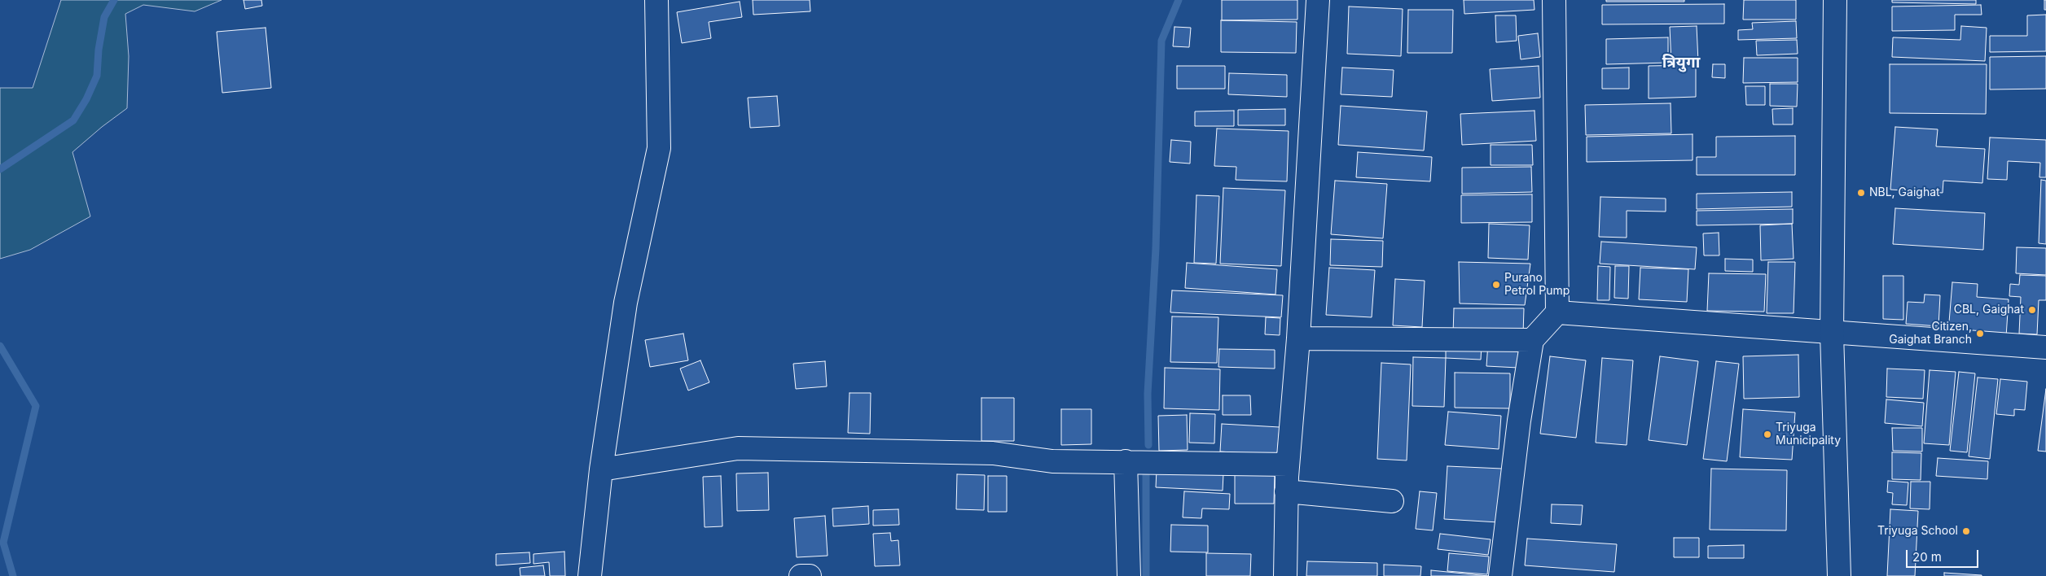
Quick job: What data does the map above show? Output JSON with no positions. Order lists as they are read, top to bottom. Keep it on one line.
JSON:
{"districts":["त्रियुगा"],"places":["NBL, Gaighat","Purano Petrol Pump","CBL, Gaighat","Citizen, Gaighat Branch","Triyuga Municipality","Triyuga School"],"scale_bar":"20 m"}
